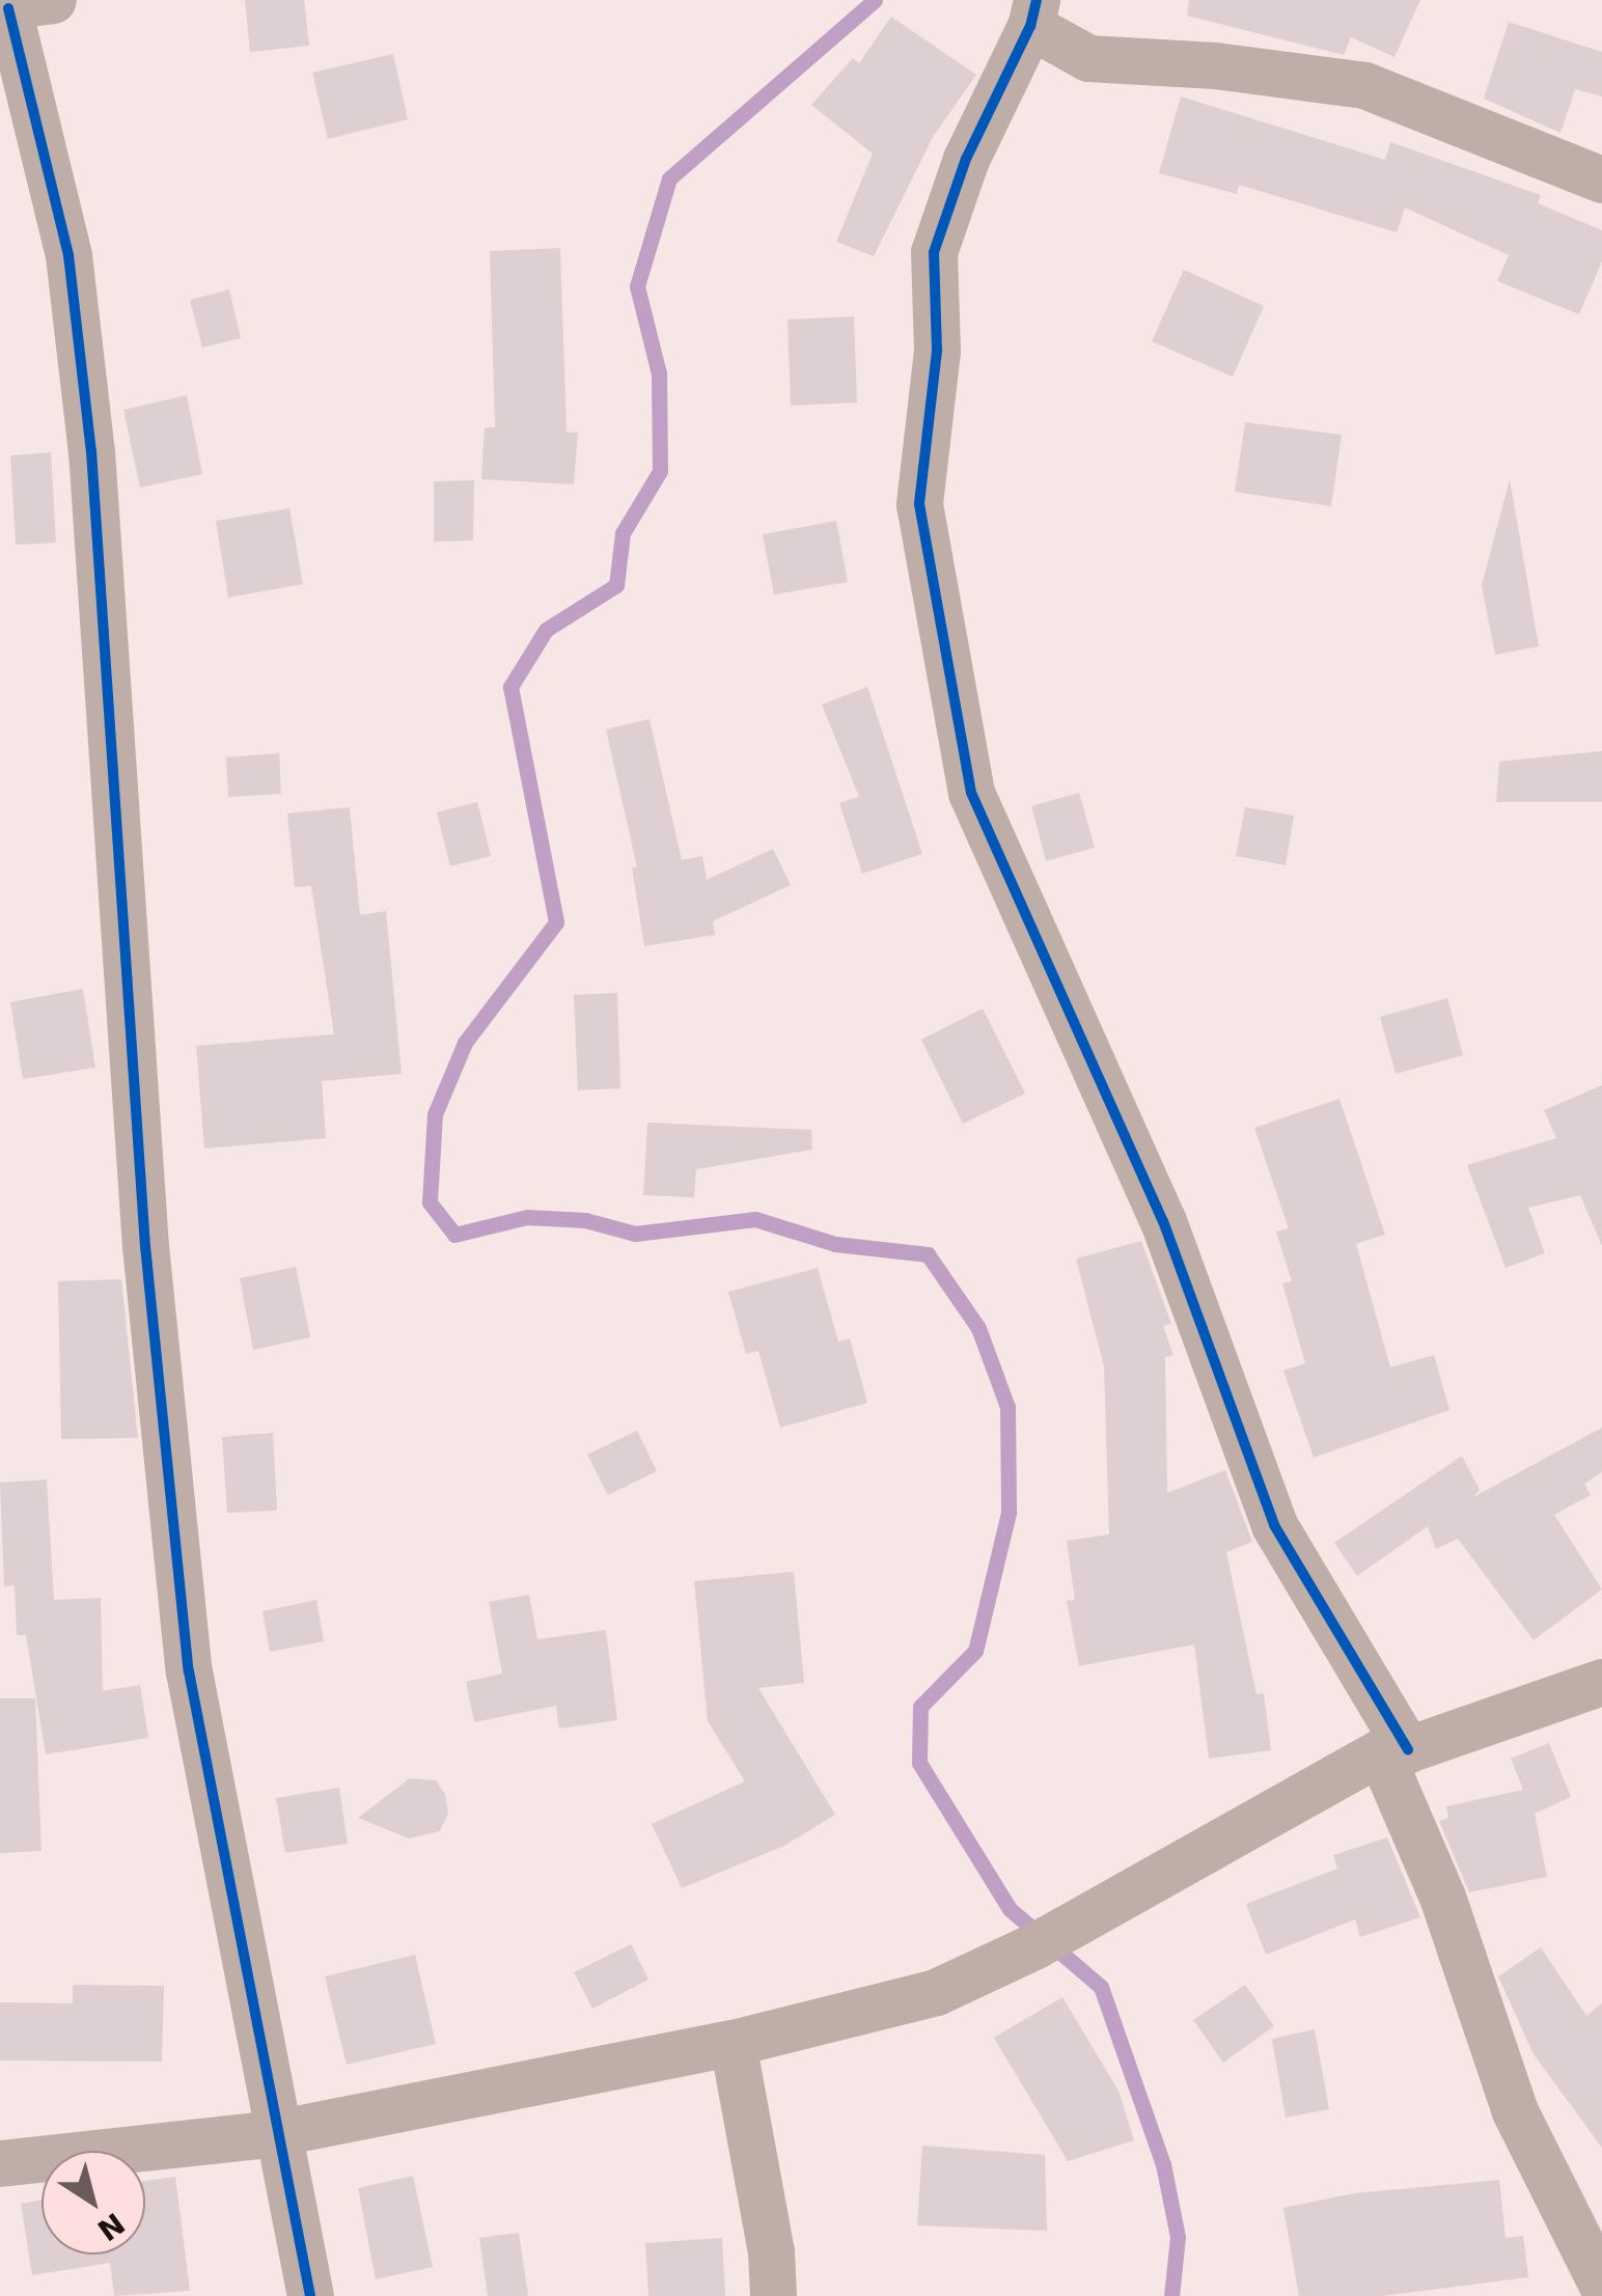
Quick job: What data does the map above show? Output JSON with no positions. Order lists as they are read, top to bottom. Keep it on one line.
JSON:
{"north":"bottom right"}
